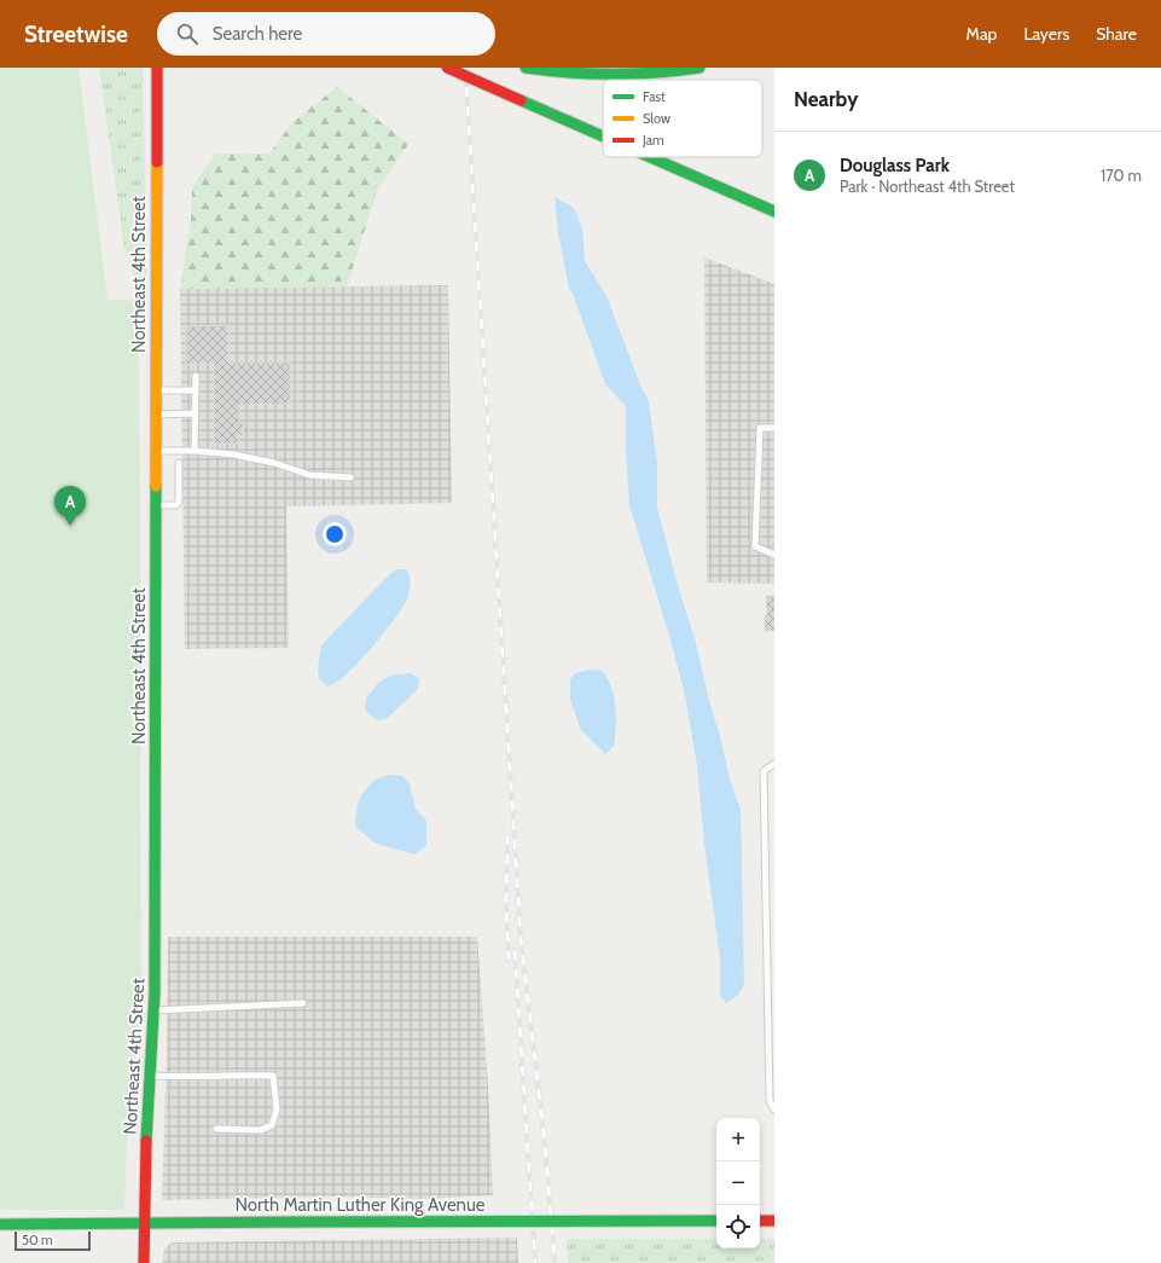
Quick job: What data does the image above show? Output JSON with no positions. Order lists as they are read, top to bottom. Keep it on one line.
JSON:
{"streets":{"main road":["Northeast 4th Street","North Martin Luther King Avenue"]},"crossings":[["Northeast 4th Street","North Martin Luther King Avenue"]],"legend":["Fast","Slow","Jam"],"scale_bar":"50 m","page":{"header":"Streetwise","search":"Search here","nav":["Map","Layers","Share"],"heading":"Nearby","list":[{"mark":"A","name":"Douglass Park","note":"Park · Northeast 4th Street","value":"170 m"}],"pins":"A","map_buttons":["+","−"],"scale":"50 m"}}
